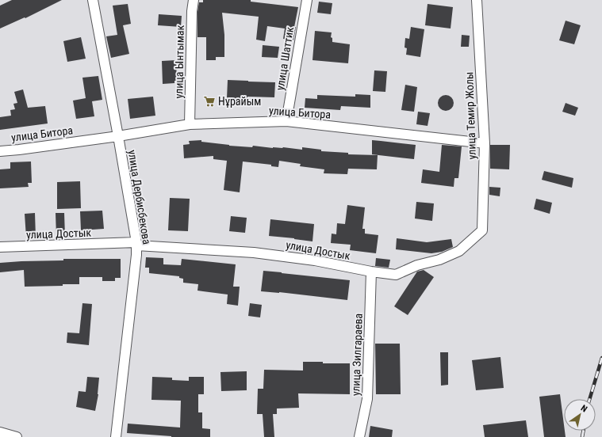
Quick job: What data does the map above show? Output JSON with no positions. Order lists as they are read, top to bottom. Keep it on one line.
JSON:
{"streets":{"street":["улица Шаттик","улица Ынтымак","улица Битора","улица Темир Жолы","улица Дербисбекова","улица Достык","улица Зилгараева"]},"crossings":[["улица Шаттик","улица Битора"],["улица Ынтымак","улица Битора"],["улица Битора","улица Темир Жолы"],["улица Битора","улица Дербисбекова"],["улица Темир Жолы","улица Достык"],["улица Дербисбекова","улица Достык"],["улица Достык","улица Зилгараева"]],"places":{"supermarket":["Нұрайым"]},"north":"top right"}
